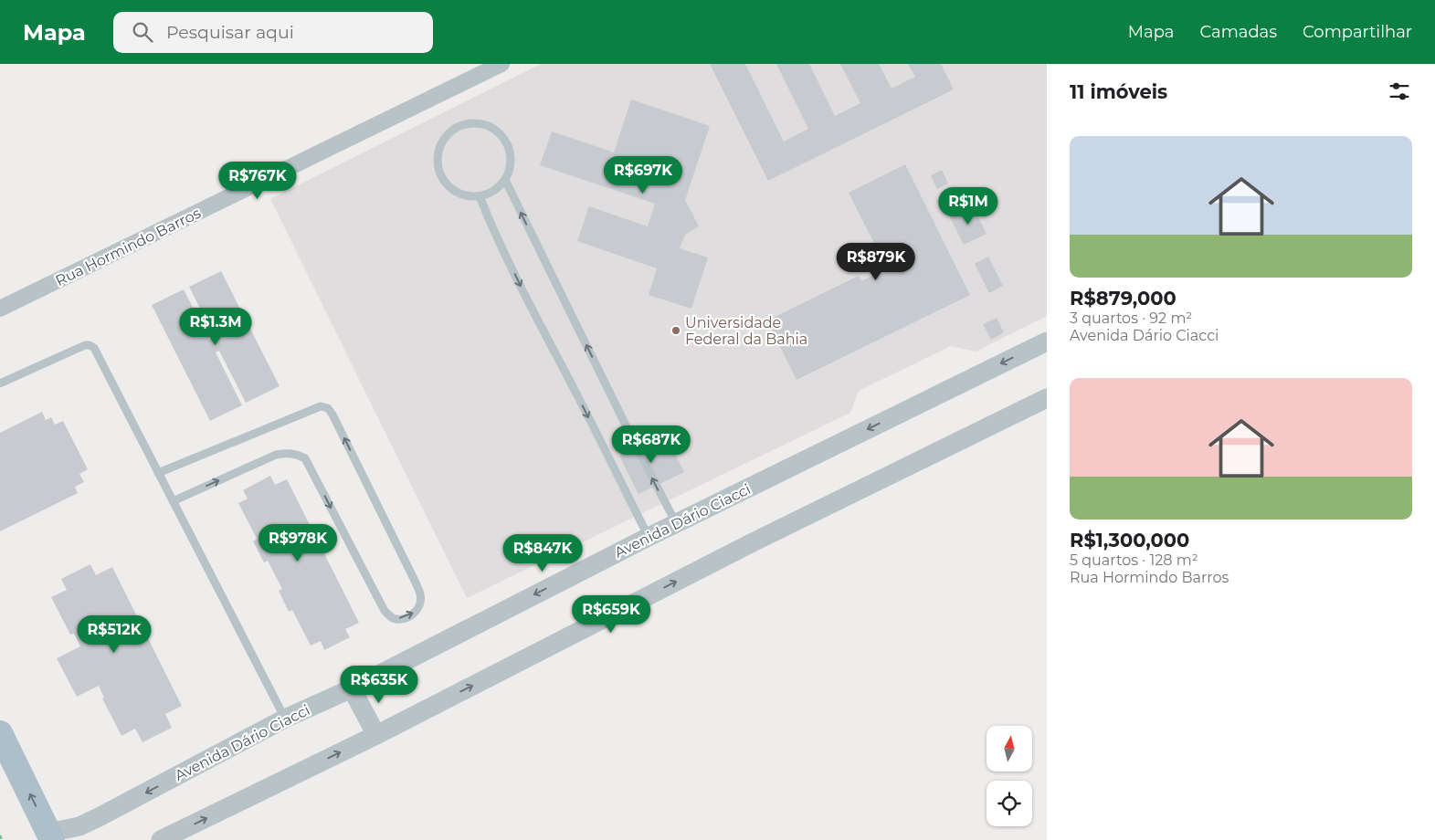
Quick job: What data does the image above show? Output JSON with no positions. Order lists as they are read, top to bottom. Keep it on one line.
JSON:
{"streets":{"street":["Rua Hormindo Barros","Avenida Dário Ciacci"]},"places":["Universidade Federal da Bahia"],"north":"top","page":{"header":"Mapa","search":"Pesquisar aqui","nav":["Mapa","Camadas","Compartilhar"],"heading":"11 imóveis","list":[{"name":"R$879,000","note":"3 quartos · 92 m² · Avenida Dário Ciacci"},{"name":"R$1,300,000","note":"5 quartos · 128 m² · Rua Hormindo Barros"}],"price":["R$697K","R$767K","R$1M","R$879K","R$1.3M","R$687K","R$978K","R$847K","R$659K","R$512K","R$635K"]}}
